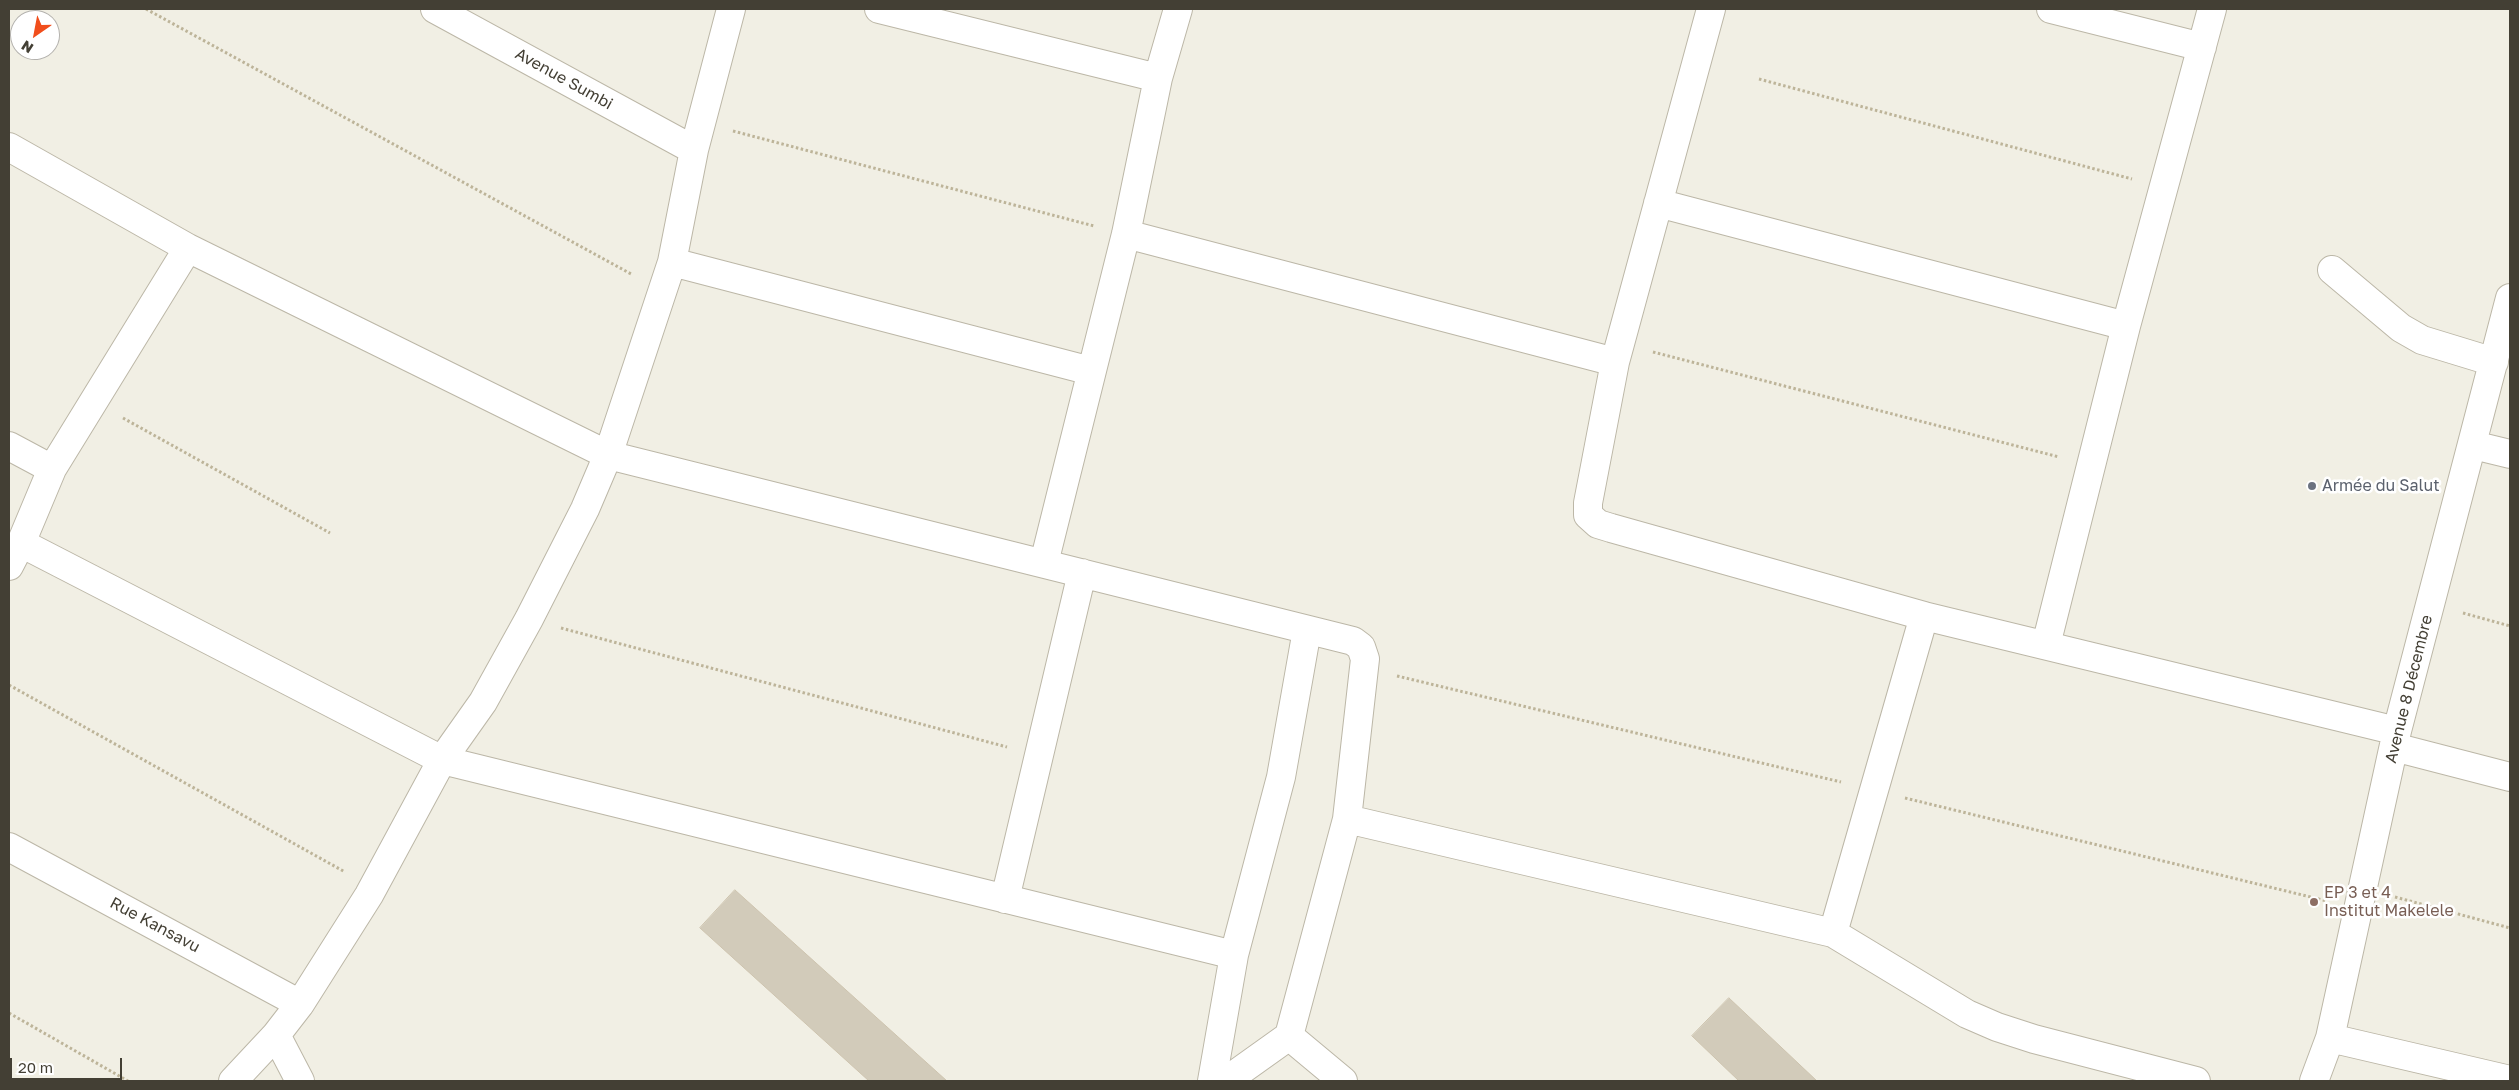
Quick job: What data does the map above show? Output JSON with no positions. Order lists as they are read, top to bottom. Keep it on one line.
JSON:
{"streets":{"street":["Avenue Sumbi","Avenue 8 Décembre","Rue Kansavu"]},"places":["Armée du Salut","EP 3 et 4 Institut Makelele"],"scale_bar":"20 m","north":"bottom left"}
